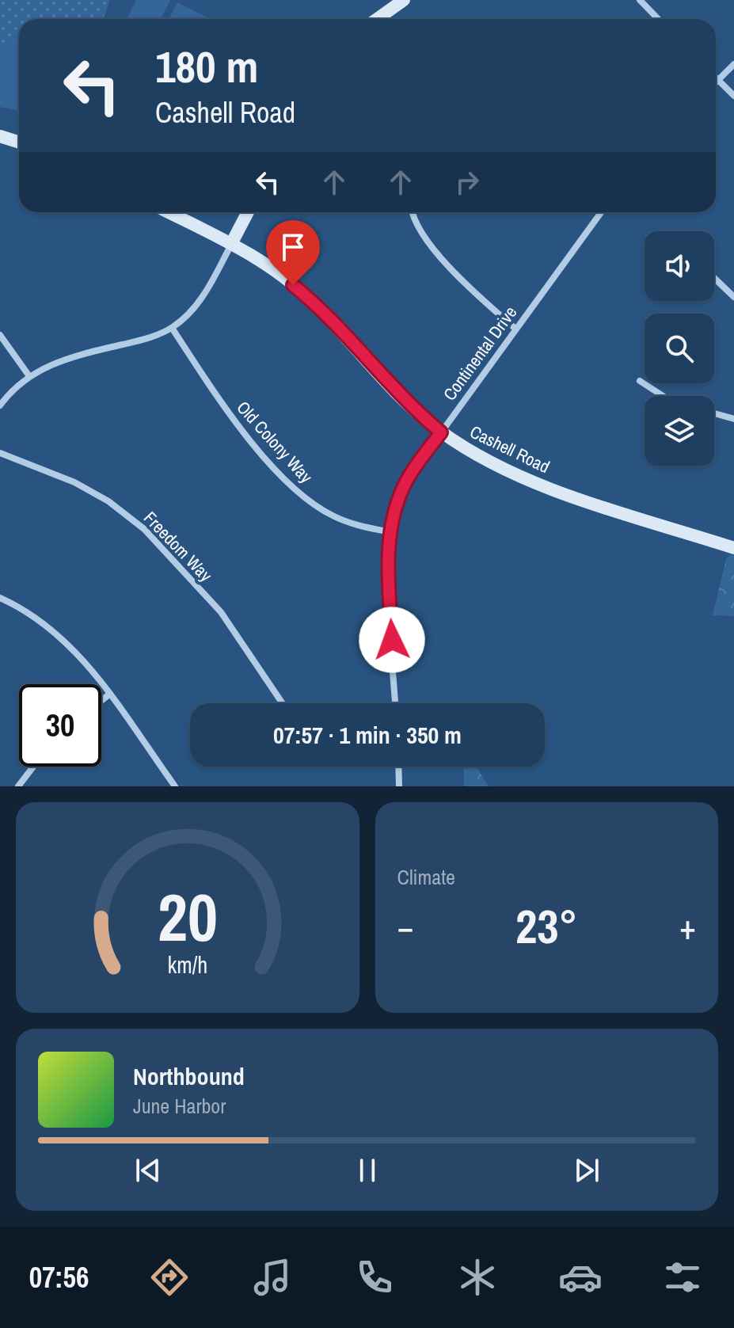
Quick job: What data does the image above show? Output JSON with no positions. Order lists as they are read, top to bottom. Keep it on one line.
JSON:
{"streets":{"street":["Continental Drive","Old Colony Way","Cashell Road","Freedom Way"]},"crossings":[["Continental Drive","Old Colony Way"],["Continental Drive","Cashell Road"]],"page":{"turn":["180 m","Cashell Road"],"limit":"30","trip":"07:57 · 1 min · 350 m","tile":"Climate","heat":["−","23°","+"],"song":["Northbound","June Harbor"],"tabs":"07:56","gauge":["20","km/h"]}}
